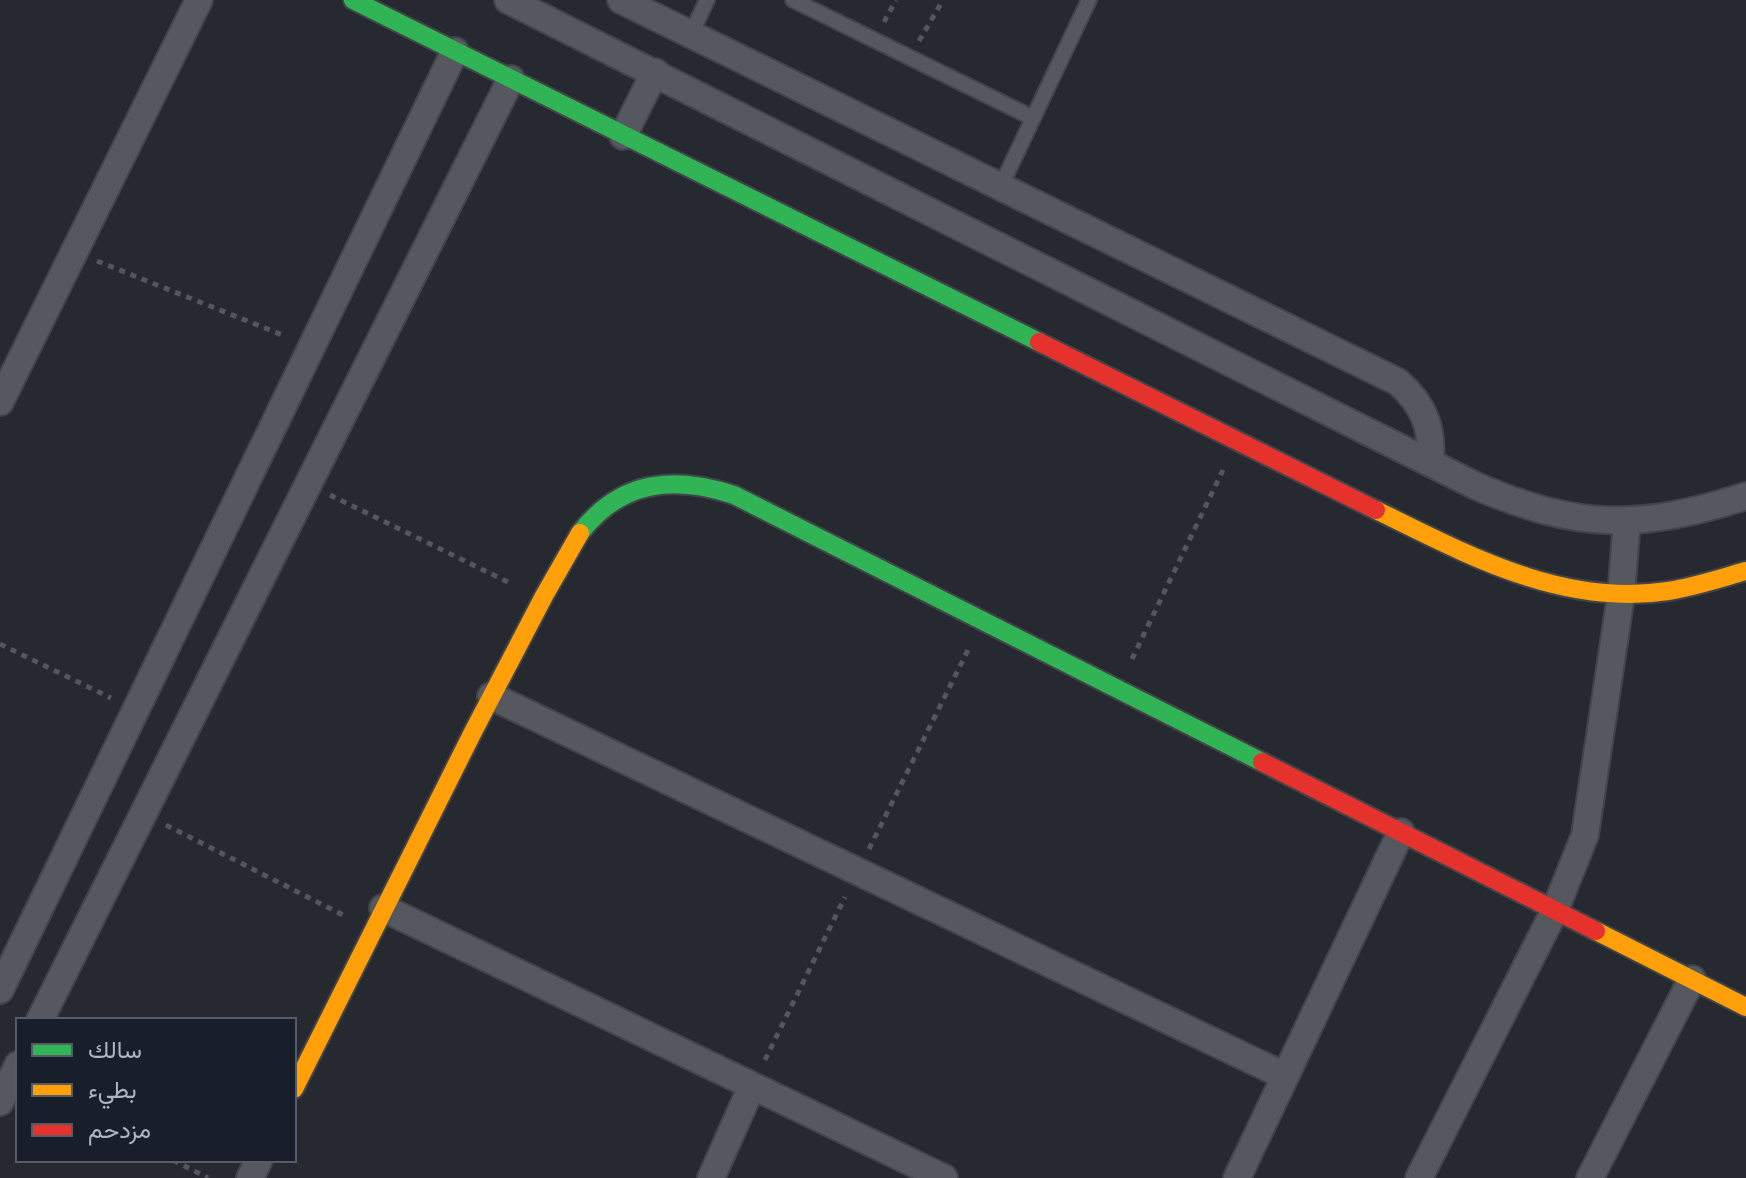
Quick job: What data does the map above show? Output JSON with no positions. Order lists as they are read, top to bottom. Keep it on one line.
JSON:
{"legend":["سالك","بطيء","مزدحم"]}
